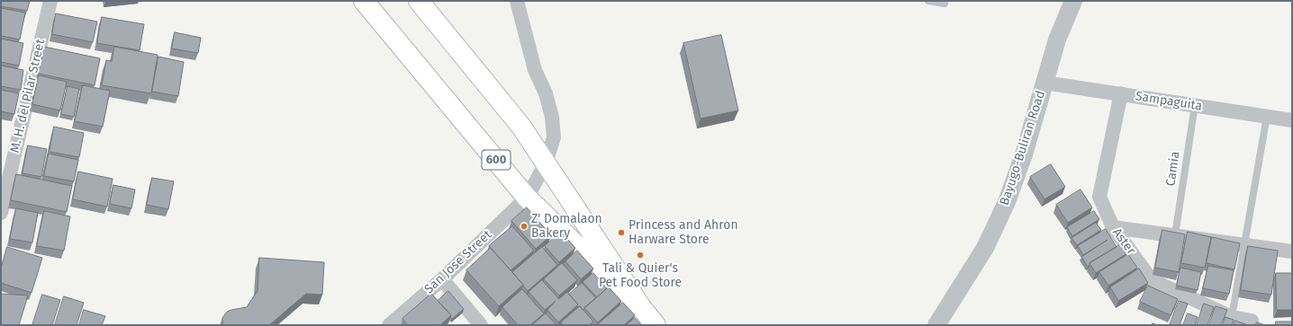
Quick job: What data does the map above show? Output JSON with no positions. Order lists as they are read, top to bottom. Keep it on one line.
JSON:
{"streets":{"main road":["600"],"street":["M. H. del Pilar Street","Sampaguita","Bayugo-Buliran Road","Aster","San Jose Street"],"lane":["Camia"]},"crossings":[["Sampaguita","Bayugo-Buliran Road"],["Sampaguita","Camia"],["Sampaguita","Aster"],["600","San Jose Street"]],"places":["Z' Domalaon Bakery","Princess and Ahron Harware Store","Tali & Quier's Pet Food Store"]}
